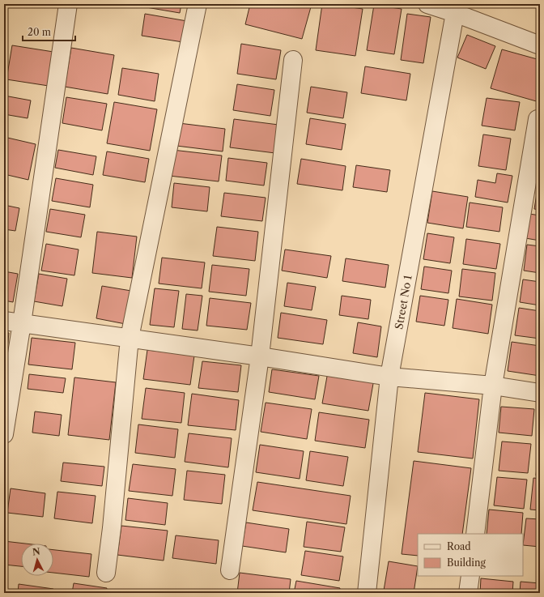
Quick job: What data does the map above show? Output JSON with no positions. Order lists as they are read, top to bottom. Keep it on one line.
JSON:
{"streets":{"street":["Street No 1"]},"legend":["Road","Building"],"scale_bar":"20 m","north":"top"}
